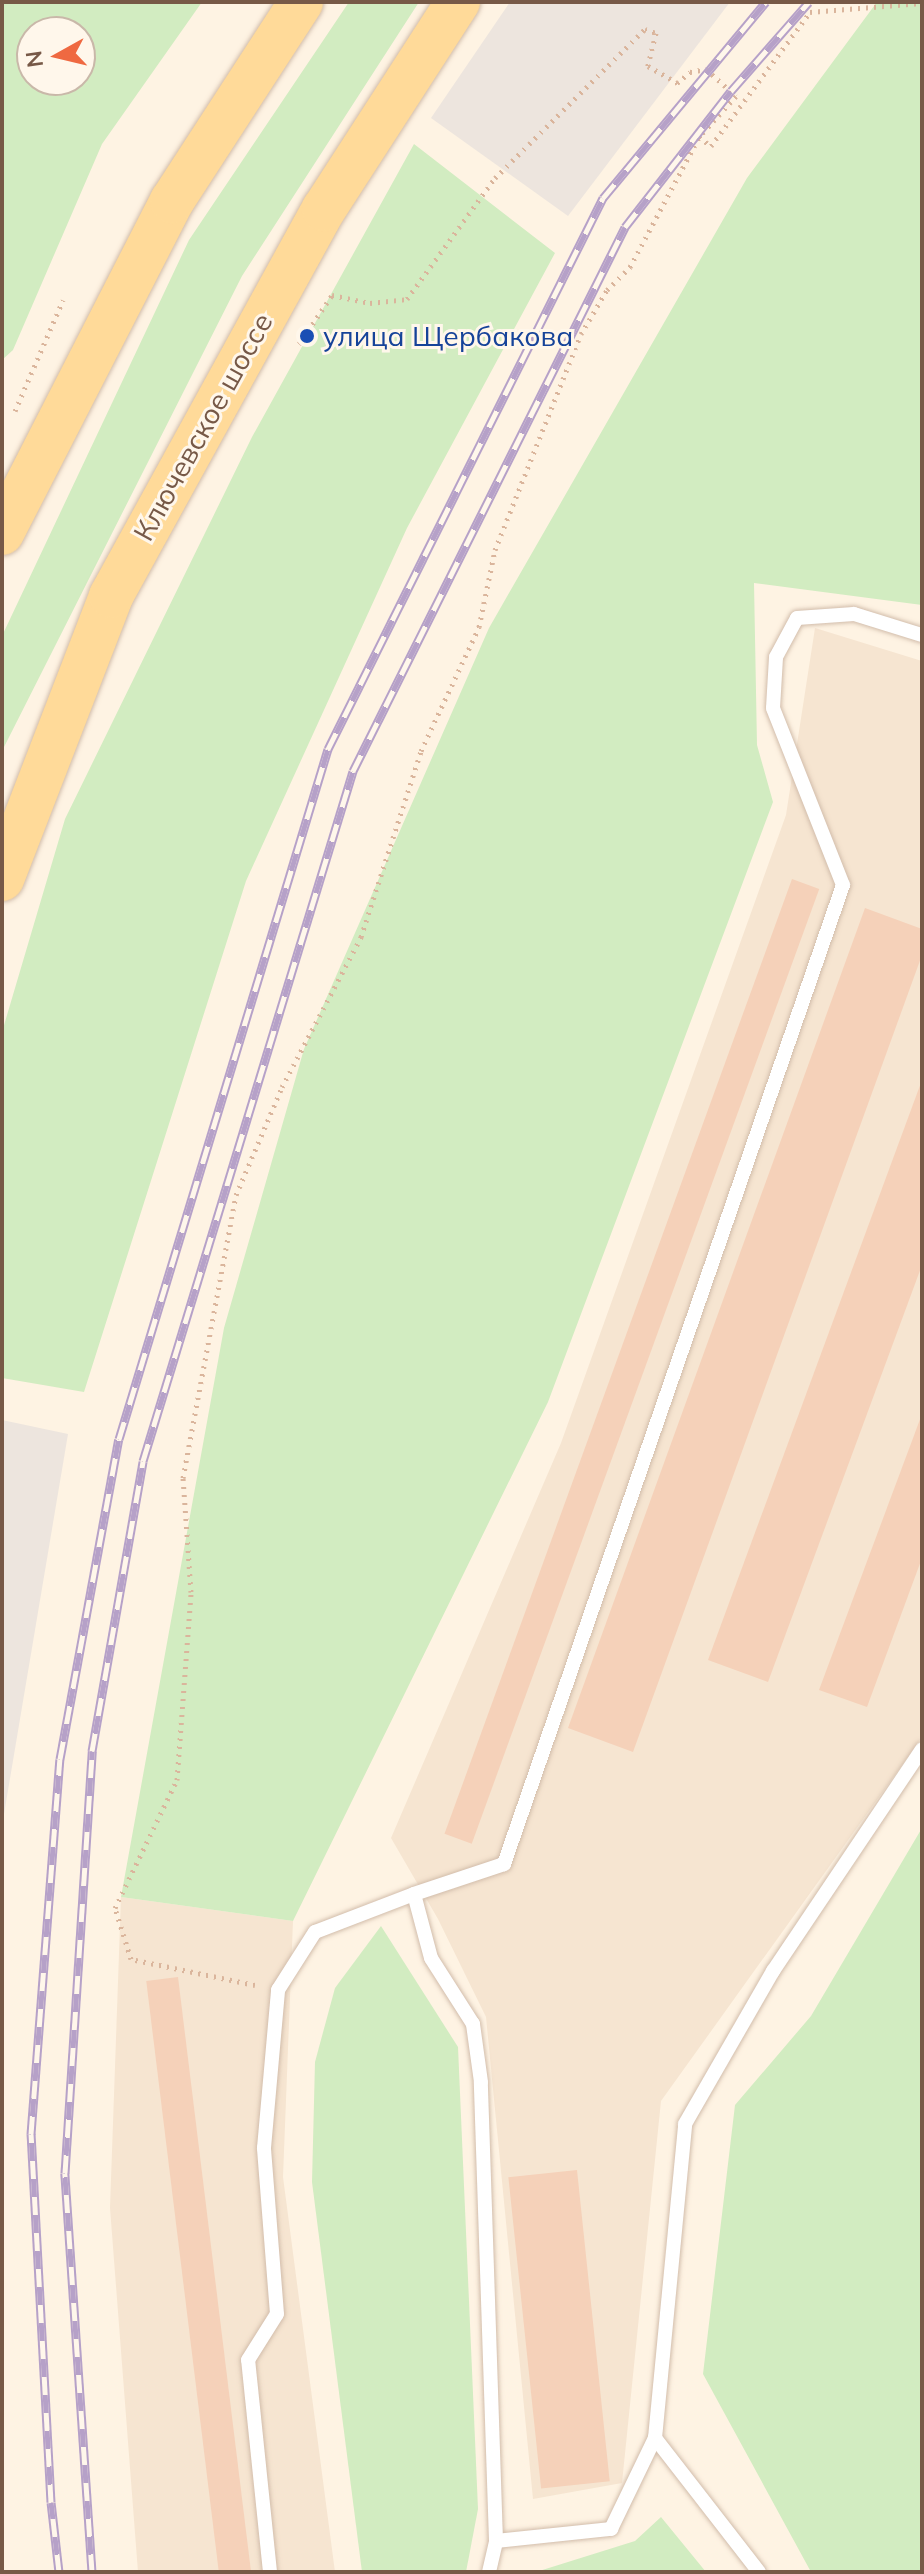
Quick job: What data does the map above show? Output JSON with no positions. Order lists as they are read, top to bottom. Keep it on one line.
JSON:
{"streets":{"main road":["Ключевское шоссе"]},"places":["улица Щербакова"],"north":"left"}
